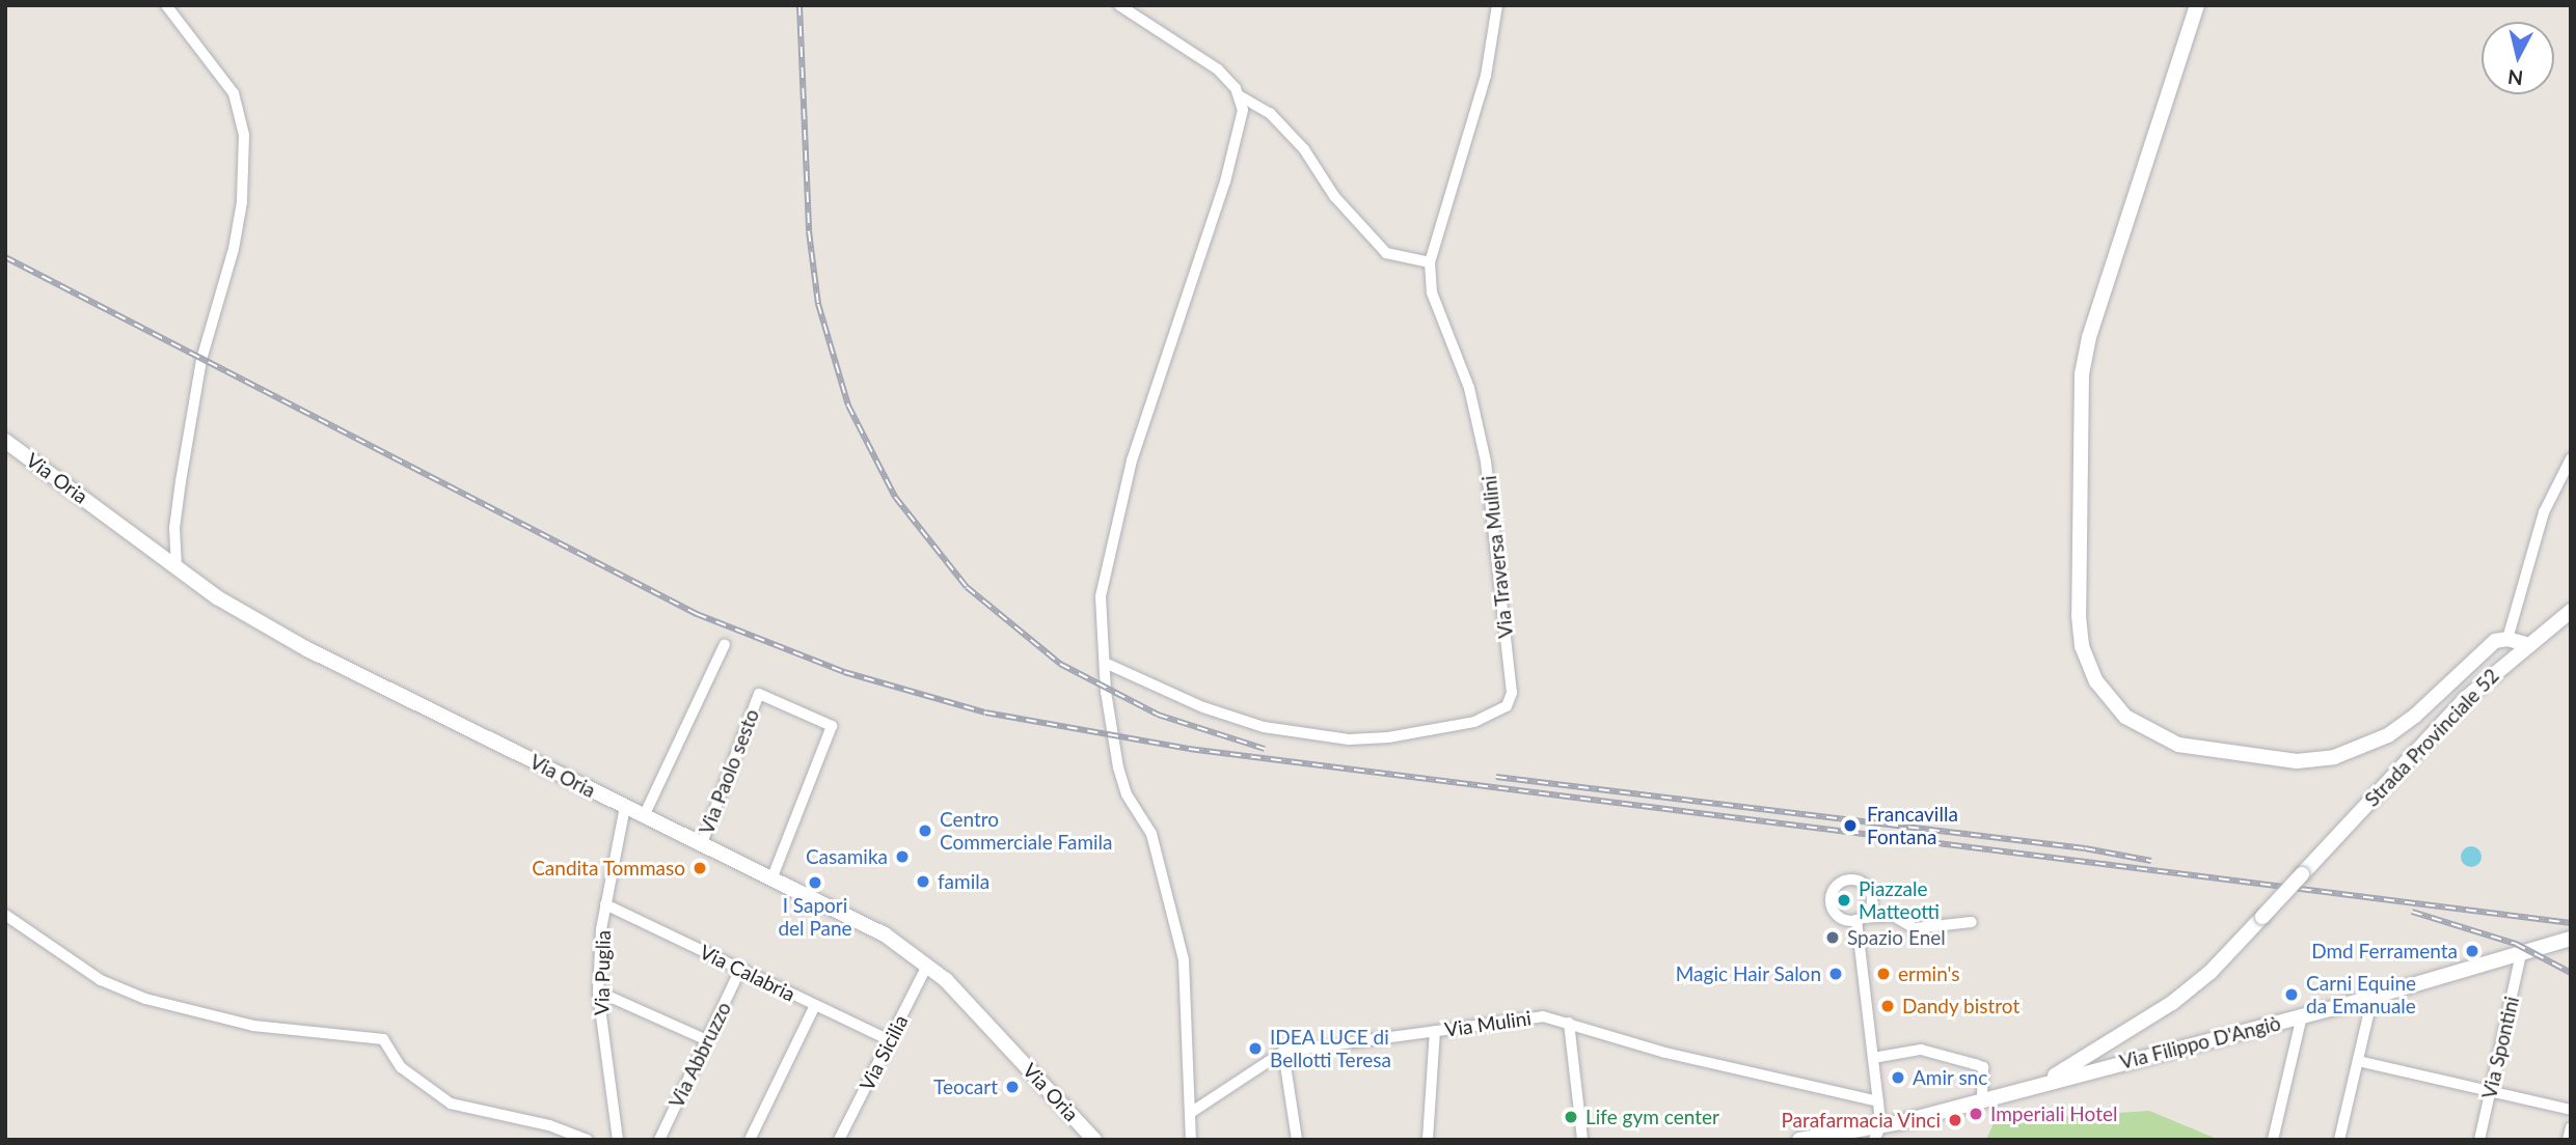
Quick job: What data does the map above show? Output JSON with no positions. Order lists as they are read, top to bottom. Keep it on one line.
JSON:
{"streets":{"main road":["Via Oria","Strada Provinciale 52","Via Filippo D'Angiò"],"street":["Via Traversa Mulini","Via Paolo sesto","Via Puglia","Via Calabria","Via Mulini","Via Spontini","Via Sicilia","Via Abbruzzo"]},"crossings":[["Via Oria","Via Paolo sesto"],["Via Oria","Via Puglia"],["Via Oria","Via Sicilia"],["Strada Provinciale 52","Via Filippo D'Angiò"],["Via Puglia","Via Calabria"],["Via Calabria","Via Sicilia"],["Via Calabria","Via Abbruzzo"],["Via Filippo D'Angiò","Via Spontini"]],"places":["Francavilla Fontana","Centro Commerciale Famila","Casamika","Candita Tommaso","famila","I Sapori del Pane","Piazzale Matteotti","Spazio Enel","Dmd Ferramenta","Magic Hair Salon","ermin's","Carni Equine da Emanuale","Dandy bistrot","IDEA LUCE di Bellotti Teresa","Amir snc","Teocart","Imperiali Hotel","Life gym center","Parafarmacia Vinci"],"north":"bottom"}
